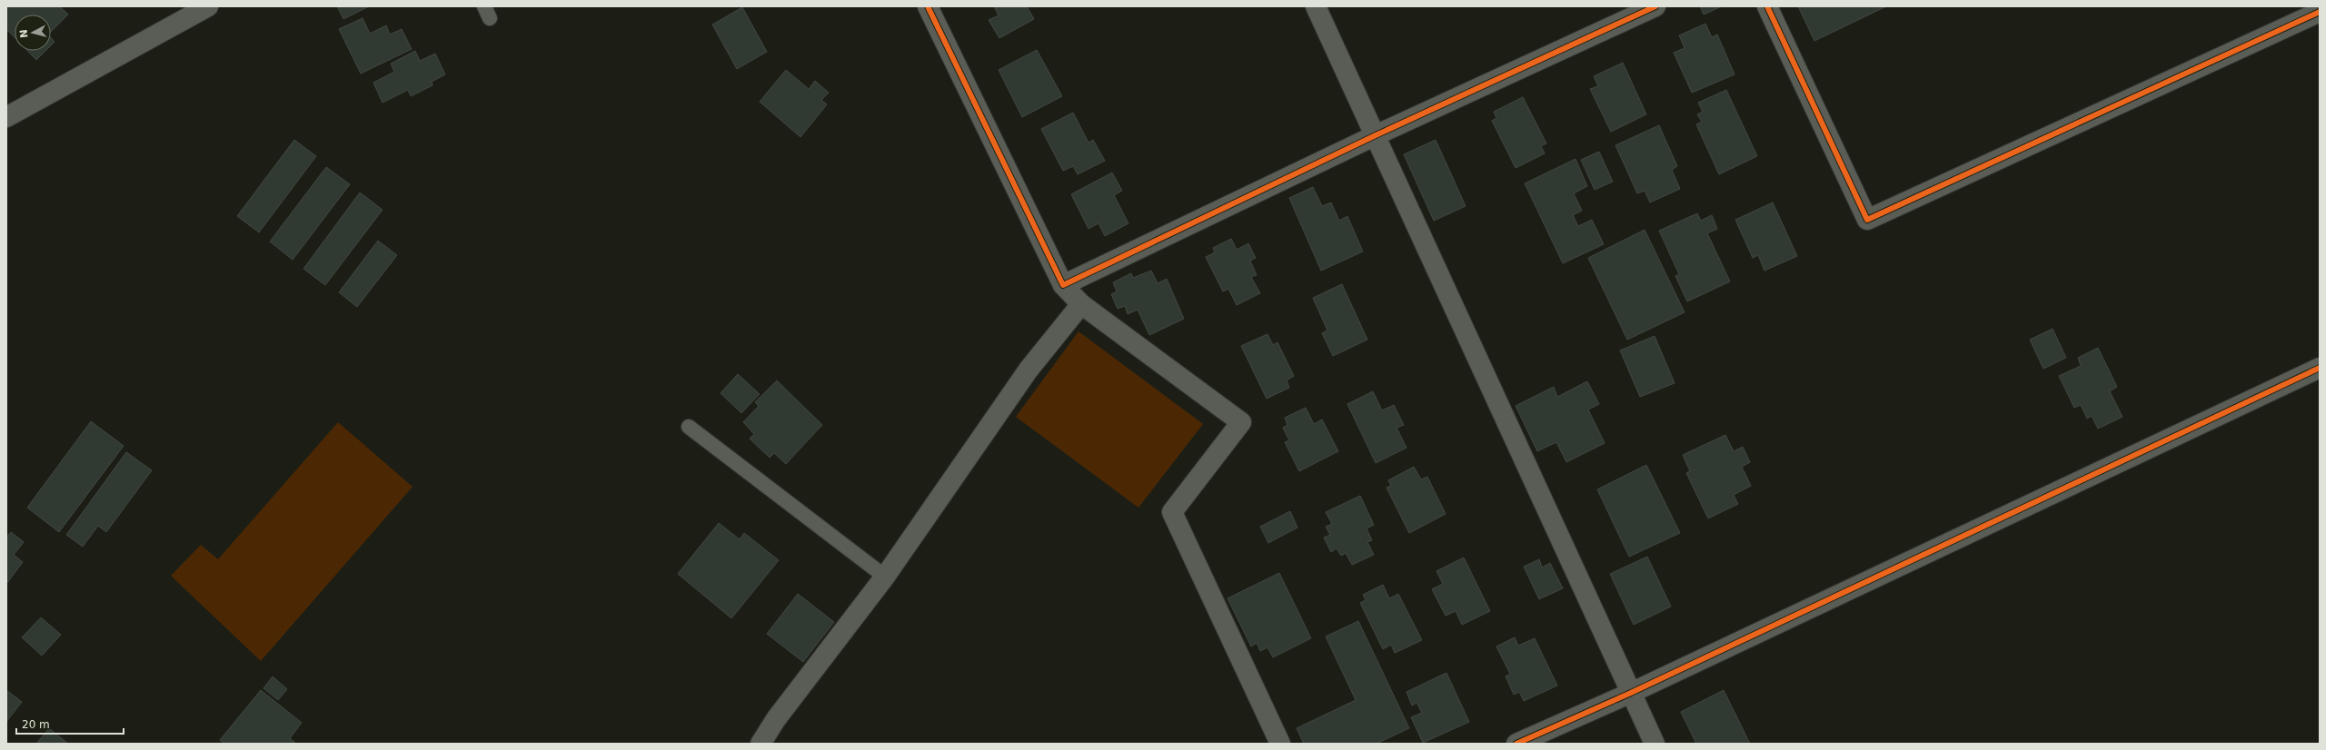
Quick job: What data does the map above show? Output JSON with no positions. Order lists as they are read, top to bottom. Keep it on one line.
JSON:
{"scale_bar":"20 m","north":"left"}
